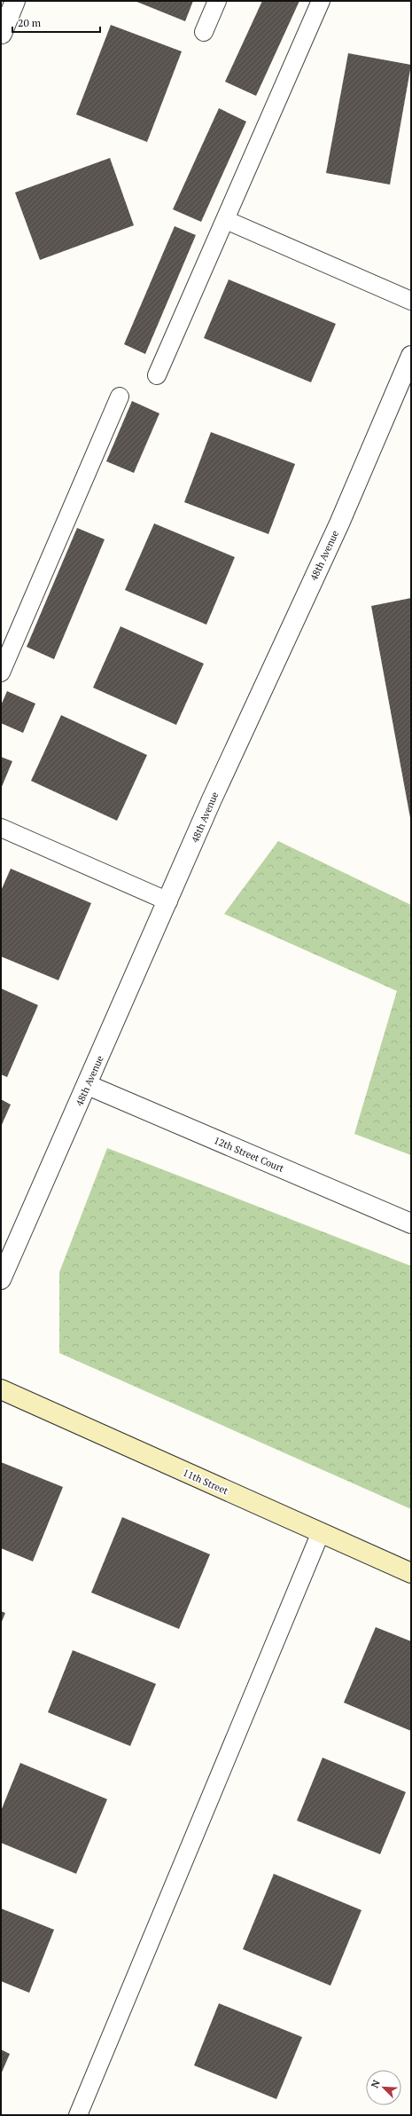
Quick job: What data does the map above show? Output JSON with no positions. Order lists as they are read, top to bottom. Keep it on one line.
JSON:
{"streets":{"street":["48th Avenue","12th Street Court","11th Street"]},"crossings":[["48th Avenue","12th Street Court"]],"scale_bar":"20 m","north":"top left"}
